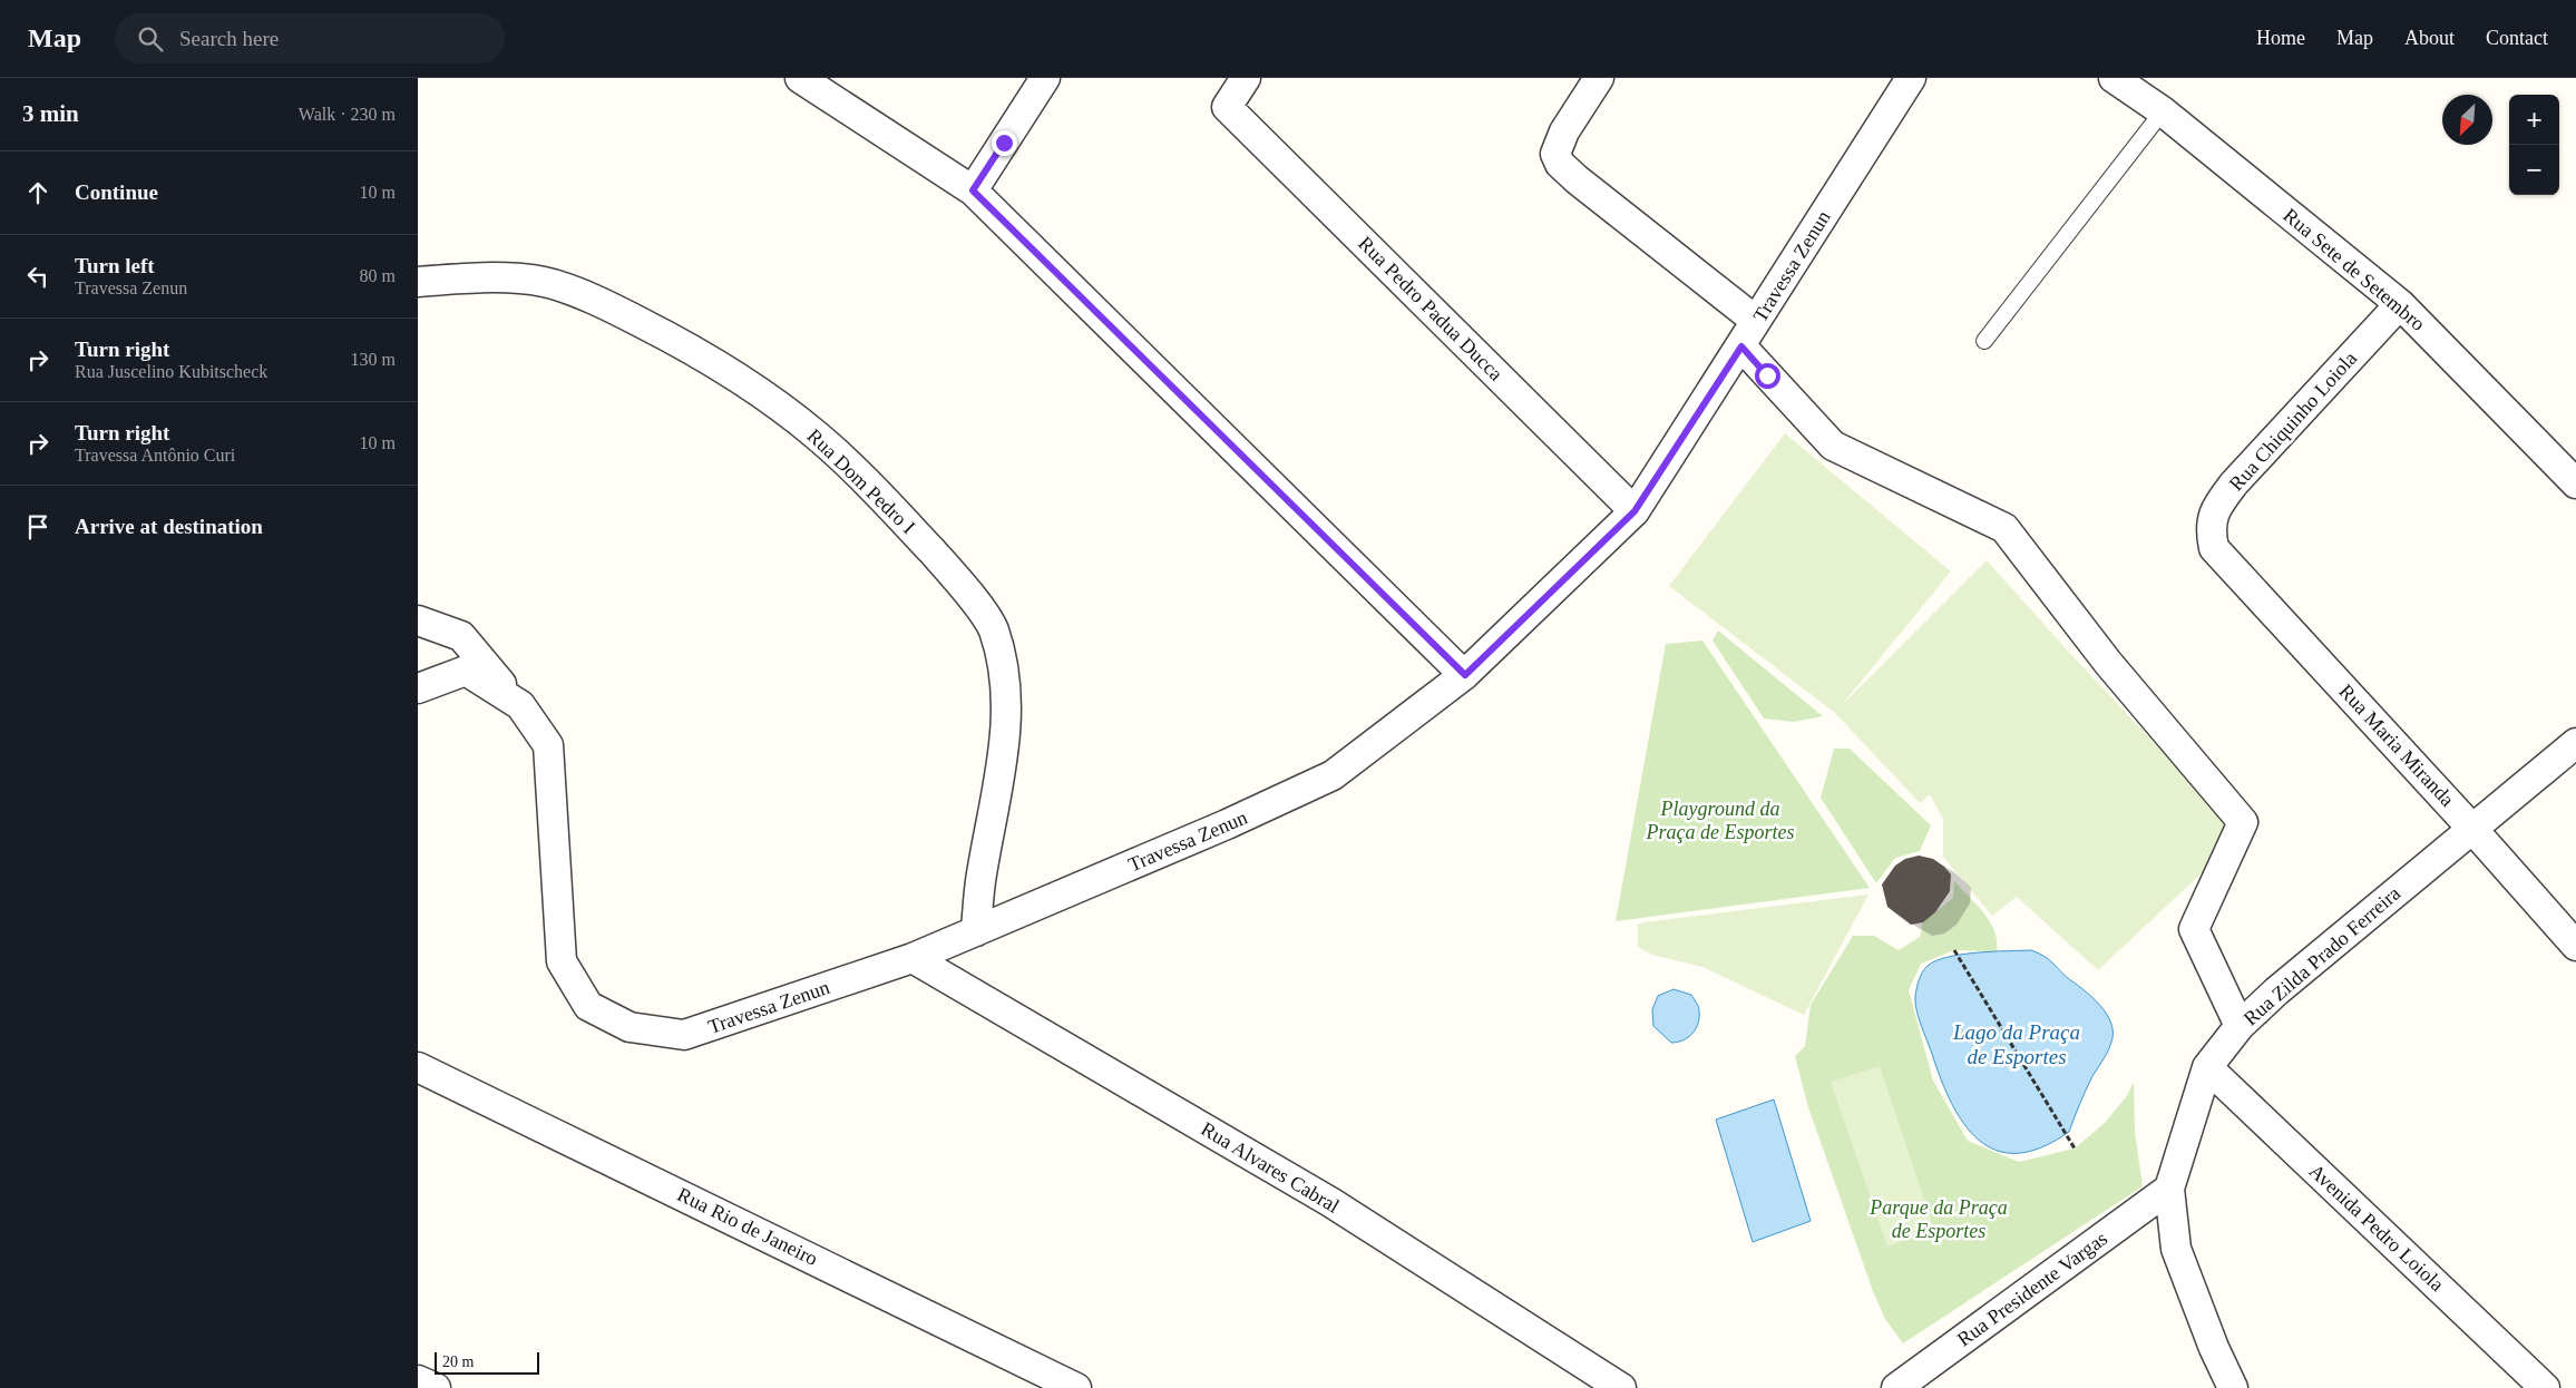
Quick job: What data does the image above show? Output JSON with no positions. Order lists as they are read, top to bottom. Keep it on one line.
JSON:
{"streets":{"street":["Travessa Zenun","Rua Sete de Setembro","Rua Pedro Padua Ducca","Rua Chiquinho Loiola","Rua Dom Pedro I","Rua Maria Miranda","Rua Zilda Prado Ferreira","Rua Alvares Cabral","Rua Rio de Janeiro","Avenida Pedro Loiola","Rua Presidente Vargas"]},"crossings":[["Travessa Zenun","Rua Pedro Padua Ducca"],["Travessa Zenun","Rua Dom Pedro I"],["Travessa Zenun","Rua Alvares Cabral"],["Rua Sete de Setembro","Rua Chiquinho Loiola"],["Rua Chiquinho Loiola","Rua Maria Miranda"],["Rua Maria Miranda","Rua Zilda Prado Ferreira"],["Rua Zilda Prado Ferreira","Avenida Pedro Loiola"],["Rua Zilda Prado Ferreira","Rua Presidente Vargas"]],"water":["Lago da Praça de Esportes"],"parks":["Playground da Praça de Esportes","Parque da Praça de Esportes"],"scale_bar":"20 m","north":"bottom left","page":{"header":"Map","search":"Search here","nav":["Home","Map","About","Contact"],"heading":["3 min","Walk · 230 m"],"map_buttons":["+","−"],"list":[["Continue","10 m"],["Turn left","Travessa Zenun","80 m"],["Turn right","Rua Juscelino Kubitscheck","130 m"],["Turn right","Travessa Antônio Curi","10 m"],"Arrive at destination"],"scale":"20 m"}}
